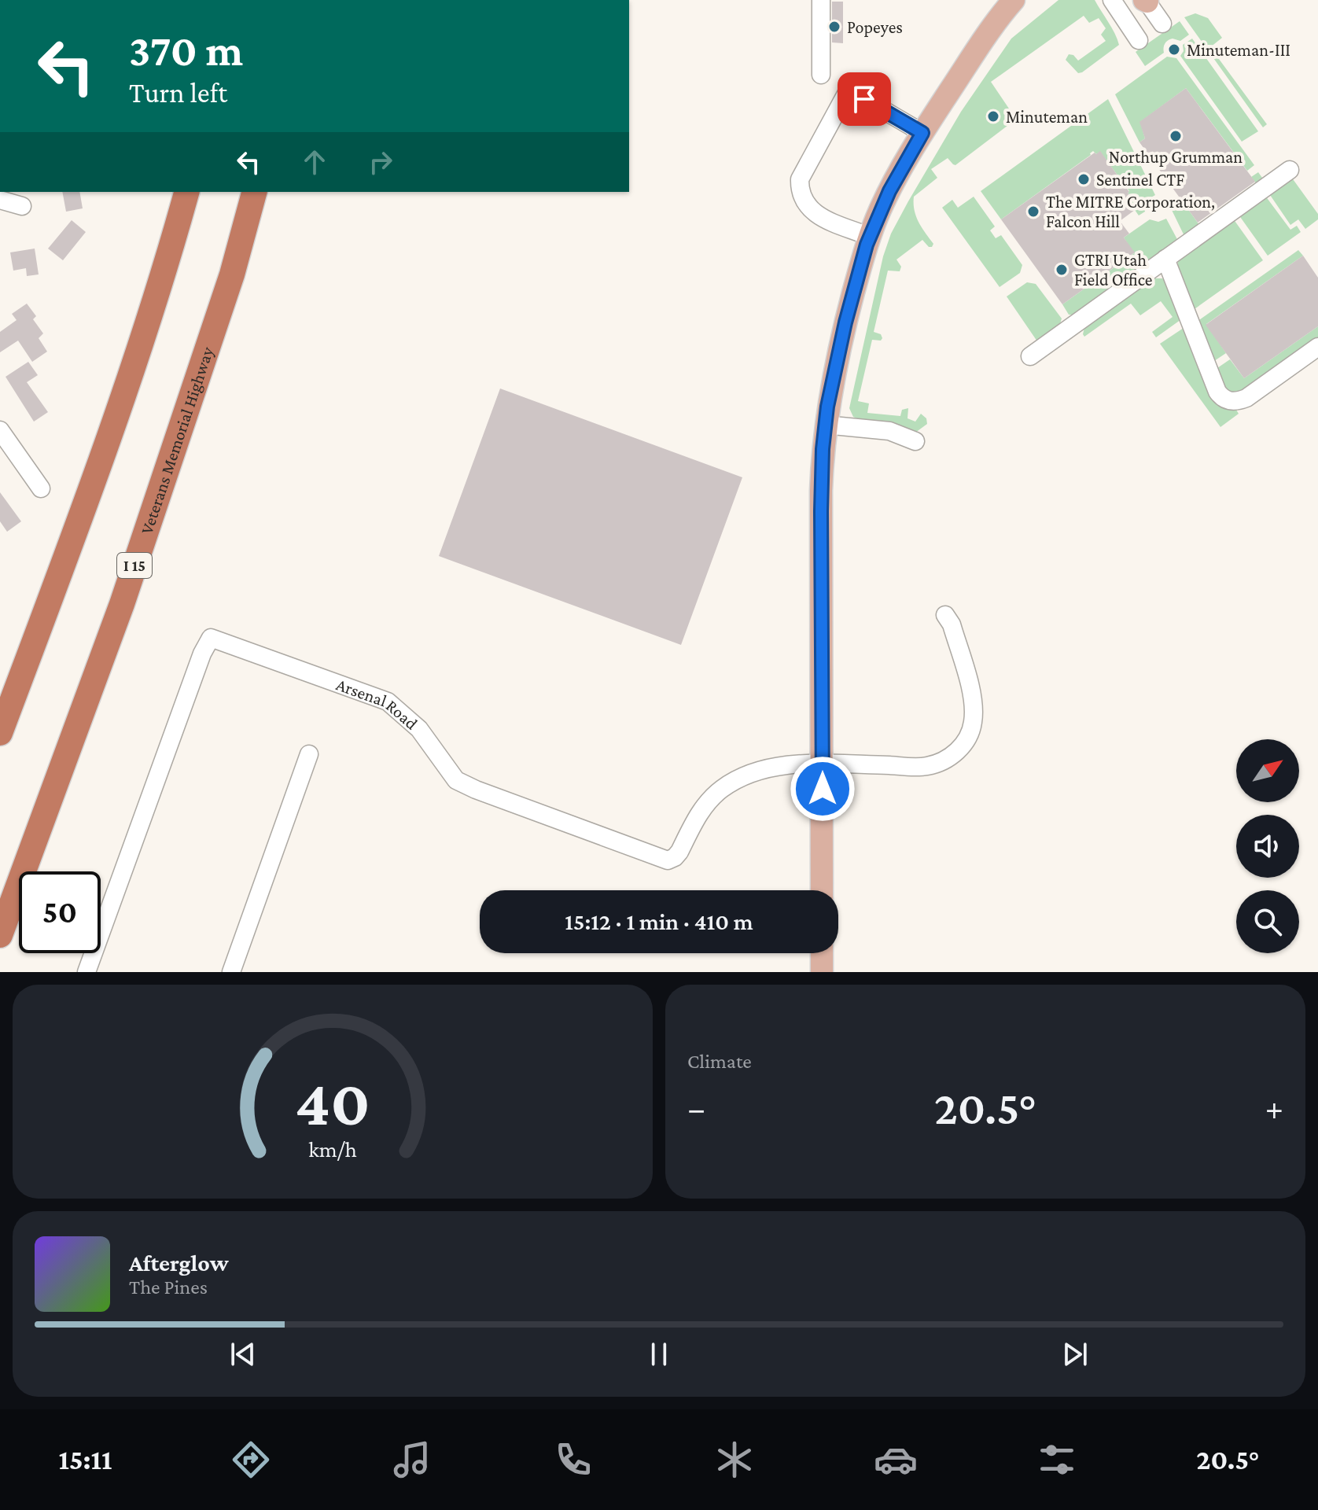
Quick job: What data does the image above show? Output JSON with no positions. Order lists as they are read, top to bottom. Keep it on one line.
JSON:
{"streets":{"highway":["Veterans Memorial Highway","I 15"],"street":["Arsenal Road"]},"places":["Popeyes","Minuteman-III","Minuteman","Northup Grumman","Sentinel CTF","The MITRE Corporation, Falcon Hill","GTRI Utah Field Office"],"north":"top right","page":{"turn":["370 m","Turn left"],"limit":"50","trip":"15:12 · 1 min · 410 m","tile":"Climate","heat":["−","20.5°","+"],"song":["Afterglow","The Pines"],"tabs":["15:11","20.5°"],"gauge":["40","km/h"]}}
